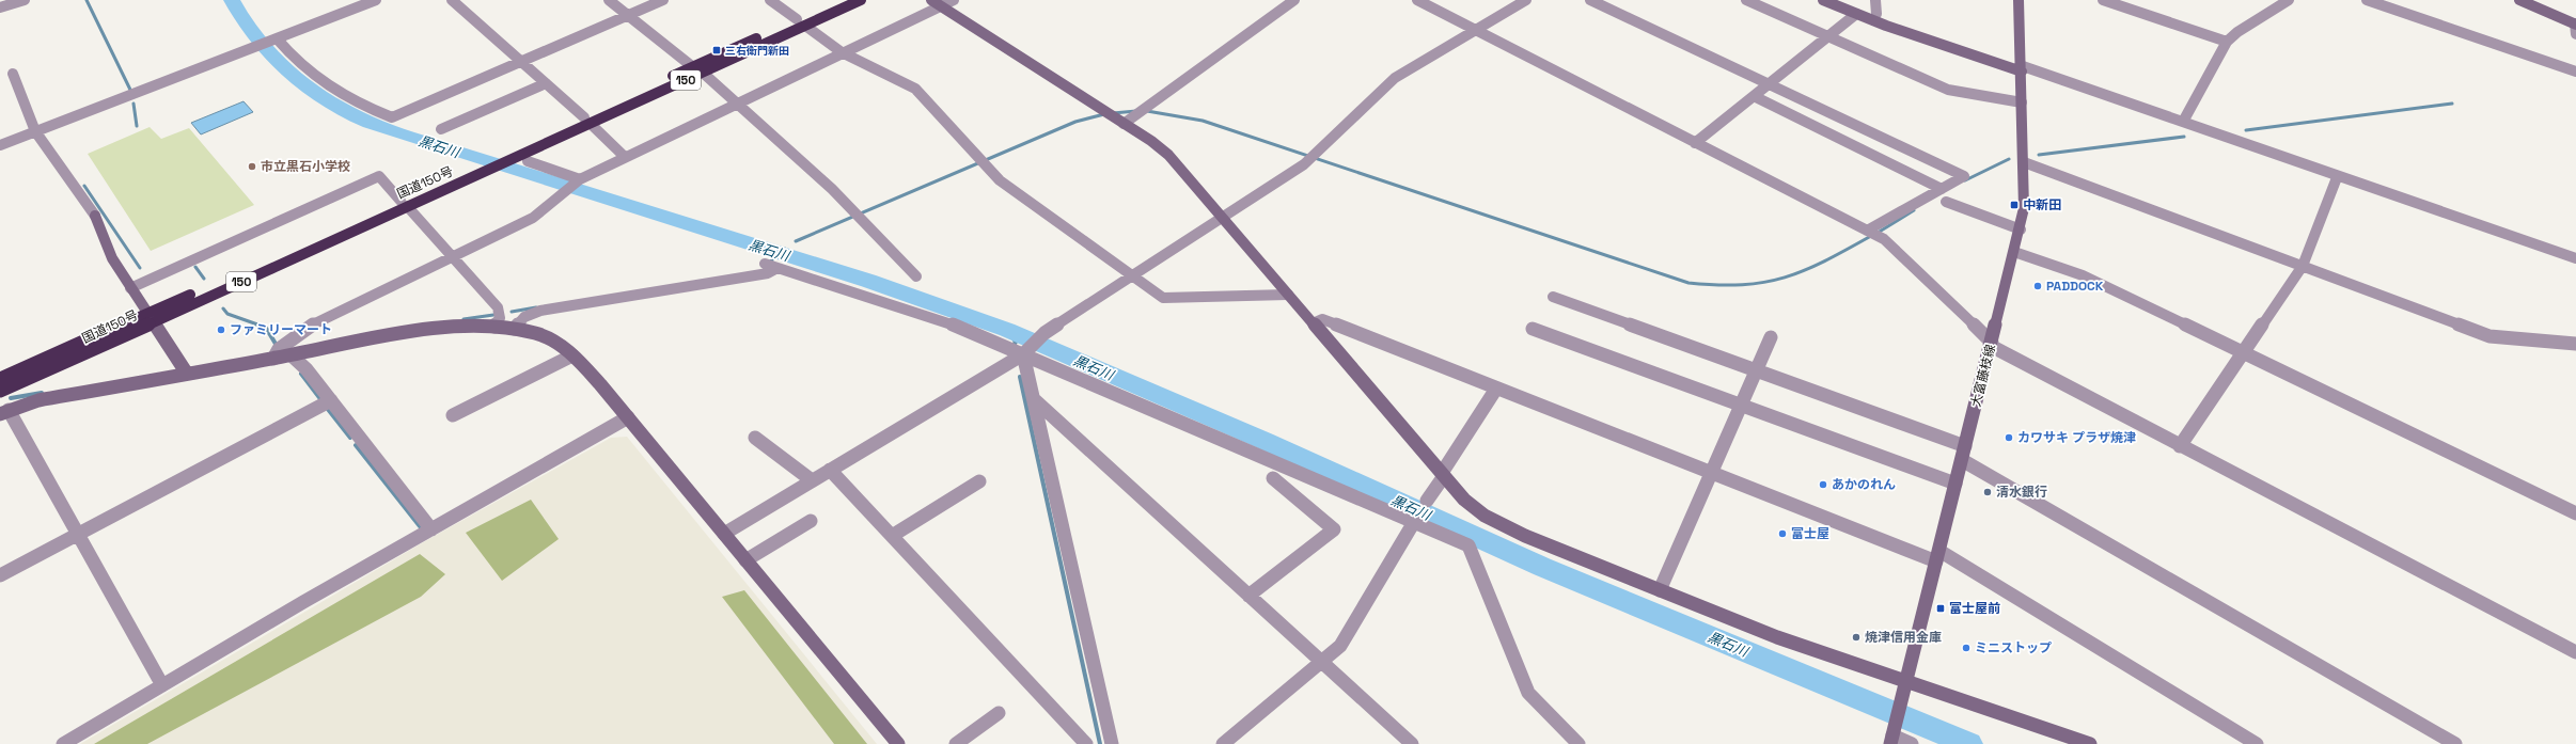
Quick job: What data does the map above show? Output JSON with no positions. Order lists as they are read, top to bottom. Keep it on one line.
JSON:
{"streets":{"highway":["150","国道150号"],"street":["大富藤枝線"]},"water":["黒石川"],"places":{"transit":["三右衛門新田","中新田","富士屋前"],"other":["市立黒石小学校","PADDOCK","ファミリーマート","カワサキ プラザ焼津","あかのれん","清水銀行","富士屋","焼津信用金庫","ミニストップ"]}}
